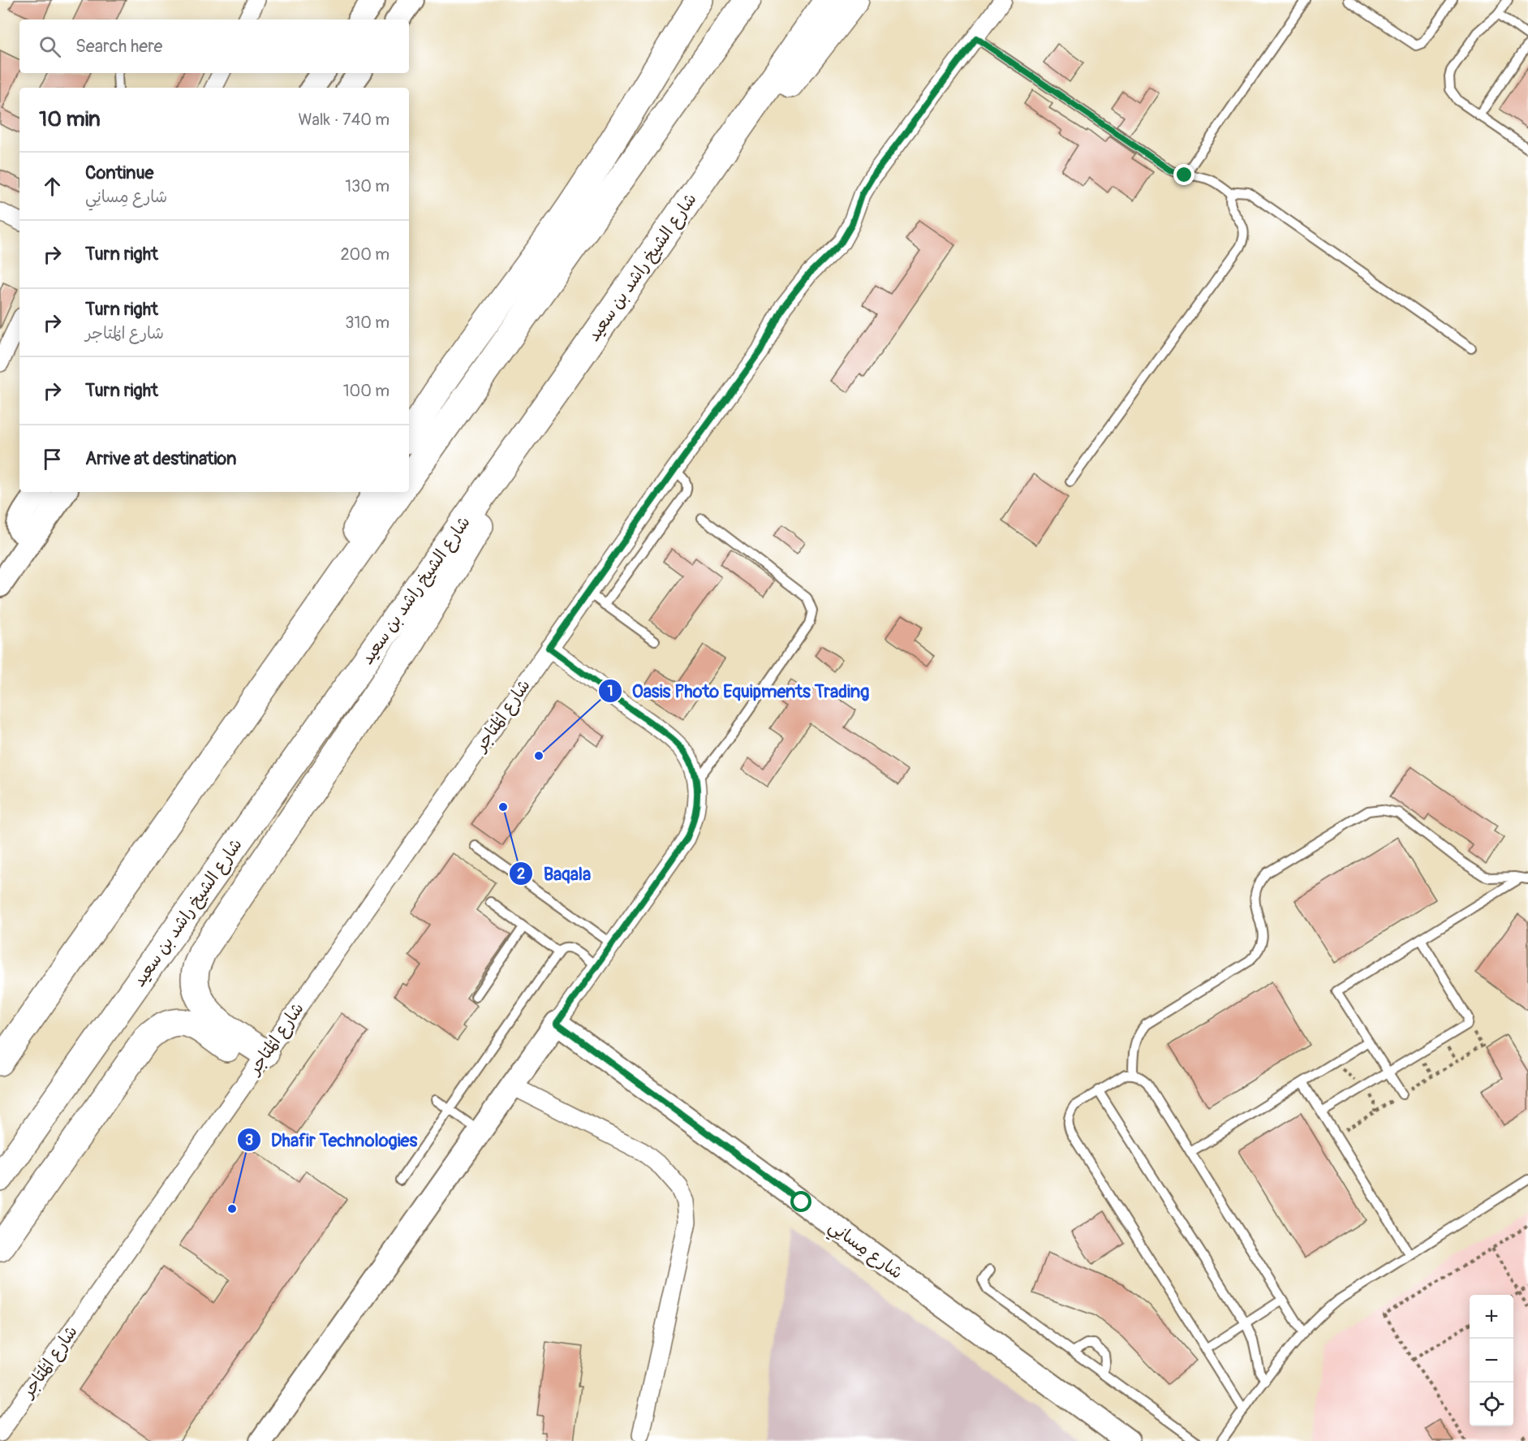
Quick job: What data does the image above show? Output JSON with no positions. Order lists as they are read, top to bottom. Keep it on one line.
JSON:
{"streets":{"highway":["شارع الشيخ راشد بن سعيد"],"street":["شارع المُتاجر","شارع مِسانِي"]},"places":["Oasis Photo Equipments Trading","Baqala","Dhafir Technologies"],"page":{"search":"Search here","heading":["10 min","Walk · 740 m"],"list":[["Continue","شارع مِسانِي","130 m"],["Turn right","200 m"],["Turn right","شارع المُتاجر","310 m"],["Turn right","100 m"],"Arrive at destination"],"map_buttons":["+","−"]}}
